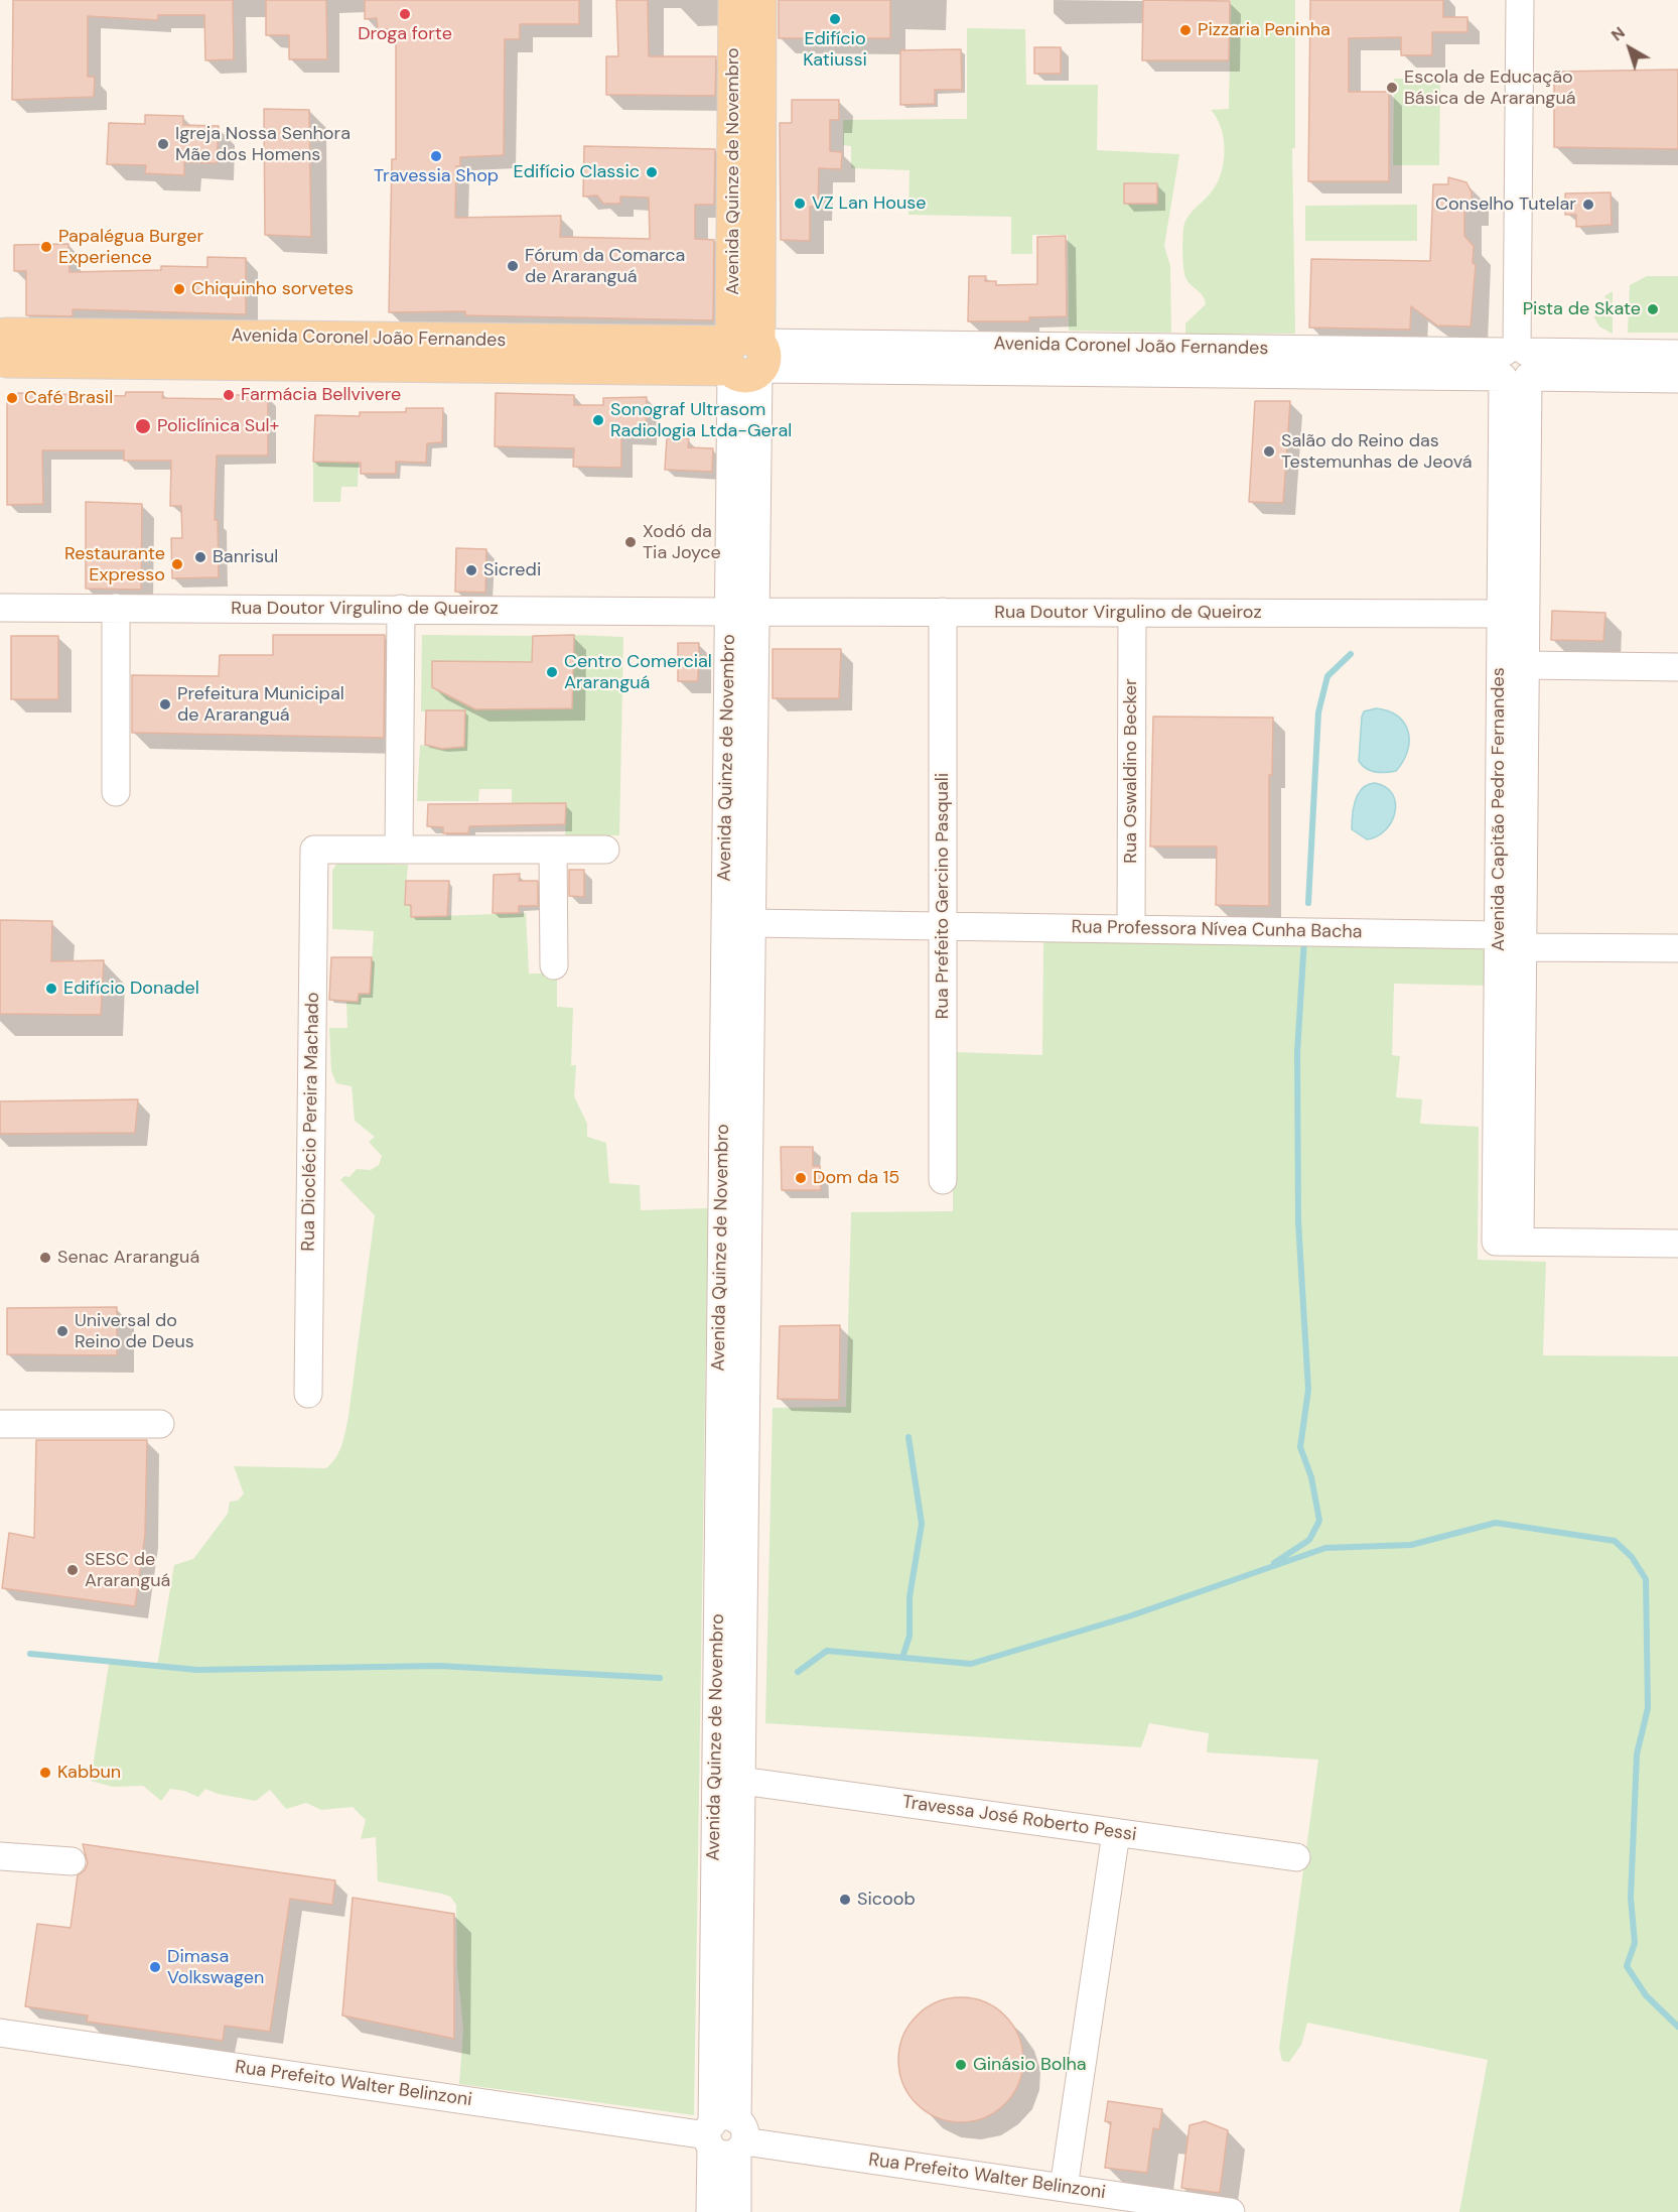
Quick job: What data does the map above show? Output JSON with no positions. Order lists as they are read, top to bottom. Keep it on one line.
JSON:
{"streets":{"main road":["Avenida Quinze de Novembro","Avenida Coronel João Fernandes"],"street":["Rua Doutor Virgulino de Queiroz","Rua Oswaldino Becker","Avenida Capitão Pedro Fernandes","Rua Prefeito Gercino Pasquali","Rua Professora Nívea Cunha Bacha","Rua Dioclécio Pereira Machado","Travessa José Roberto Pessi","Rua Prefeito Walter Belinzoni"]},"crossings":[["Avenida Quinze de Novembro","Avenida Coronel João Fernandes"],["Avenida Quinze de Novembro","Rua Doutor Virgulino de Queiroz"],["Avenida Quinze de Novembro","Rua Professora Nívea Cunha Bacha"],["Avenida Quinze de Novembro","Travessa José Roberto Pessi"],["Avenida Quinze de Novembro","Rua Prefeito Walter Belinzoni"],["Avenida Coronel João Fernandes","Avenida Capitão Pedro Fernandes"],["Rua Doutor Virgulino de Queiroz","Rua Oswaldino Becker"],["Rua Doutor Virgulino de Queiroz","Avenida Capitão Pedro Fernandes"],["Rua Doutor Virgulino de Queiroz","Rua Prefeito Gercino Pasquali"],["Rua Oswaldino Becker","Rua Professora Nívea Cunha Bacha"],["Avenida Capitão Pedro Fernandes","Rua Professora Nívea Cunha Bacha"],["Rua Prefeito Gercino Pasquali","Rua Professora Nívea Cunha Bacha"]],"places":["Droga forte","Edifício Katiussi","Pizzaria Peninha","Escola de Educação Básica de Araranguá","Igreja Nossa Senhora Mãe dos Homens","Travessia Shop","Edifício Classic","VZ Lan House","Conselho Tutelar","Papalégua Burger Experience","Fórum da Comarca de Araranguá","Chiquinho sorvetes","Pista de Skate","Farmácia Bellvivere","Café Brasil","Sonograf Ultrasom Radiologia Ltda-Geral","Policlínica Sul+","Salão do Reino das Testemunhas de Jeová","Xodó da Tia Joyce","Banrisul","Restaurante Expresso","Sicredi","Centro Comercial Araranguá","Prefeitura Municipal de Araranguá","Edifício Donadel","Dom da 15","Senac Araranguá","Universal do Reino de Deus","SESC de Araranguá","Kabbun","Sicoob","Dimasa Volkswagen","Ginásio Bolha"],"north":"top left"}
